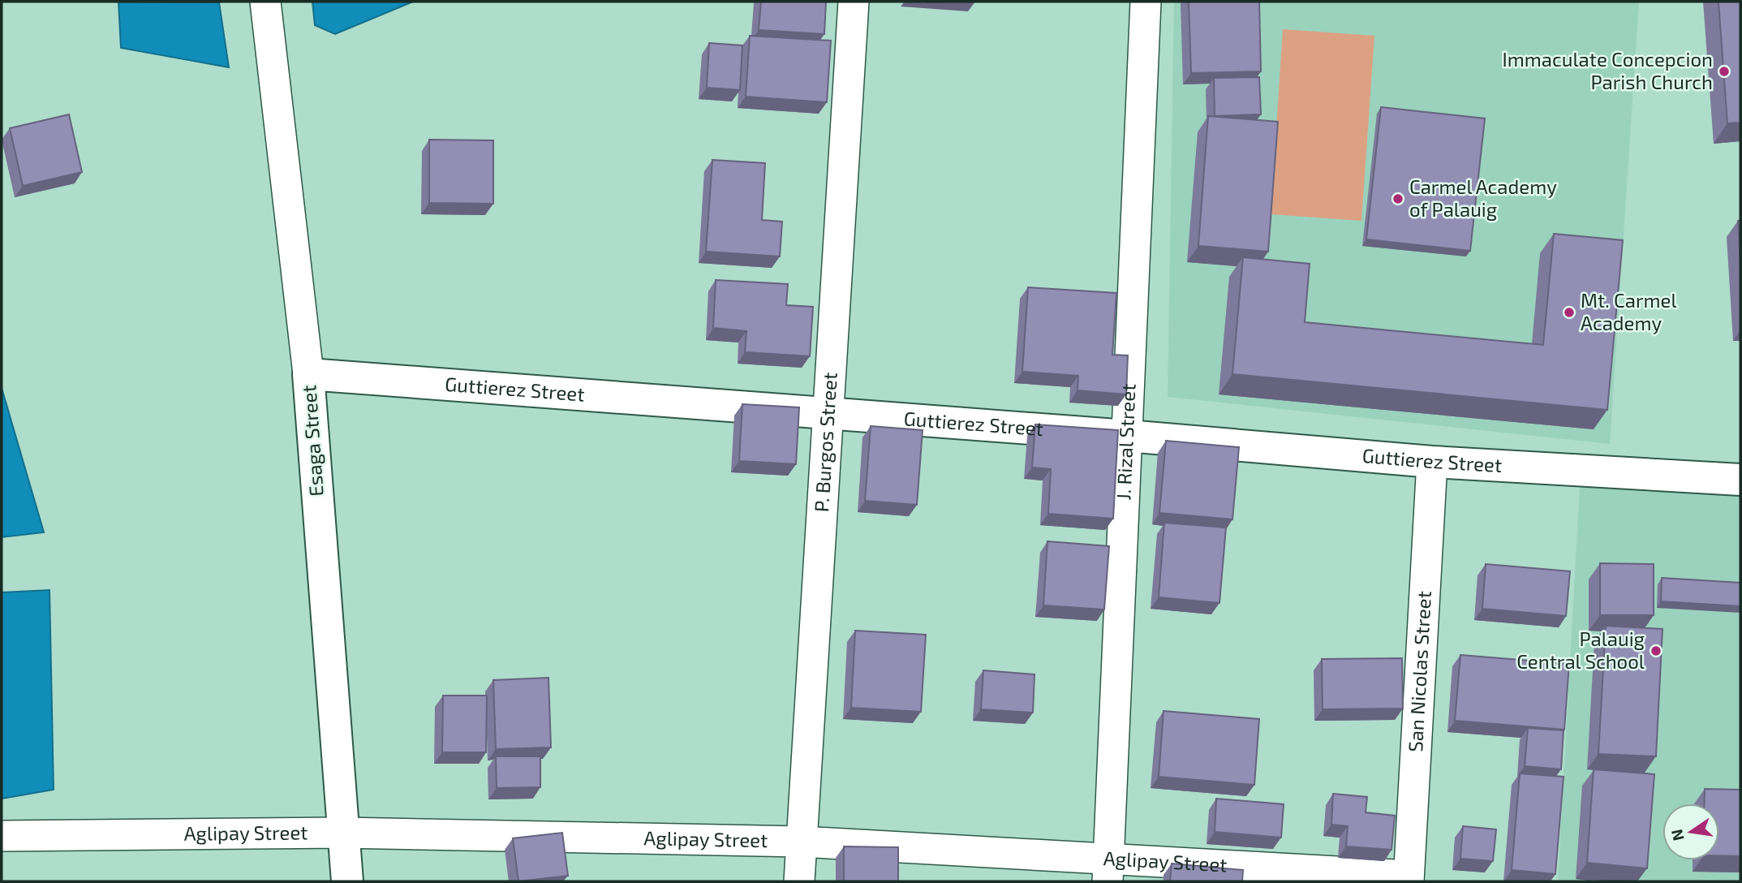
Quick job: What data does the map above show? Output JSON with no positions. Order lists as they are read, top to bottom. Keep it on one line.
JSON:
{"streets":{"street":["Guttierez Street","Esaga Street","P. Burgos Street","J. Rizal Street","San Nicolas Street","Aglipay Street"]},"crossings":[["Guttierez Street","Esaga Street"],["Guttierez Street","P. Burgos Street"],["Guttierez Street","J. Rizal Street"],["Guttierez Street","San Nicolas Street"],["Esaga Street","Aglipay Street"],["P. Burgos Street","Aglipay Street"],["J. Rizal Street","Aglipay Street"],["San Nicolas Street","Aglipay Street"]],"places":["Immaculate Concepcion Parish Church","Carmel Academy of Palauig","Mt. Carmel Academy","Palauig Central School"],"north":"left"}
